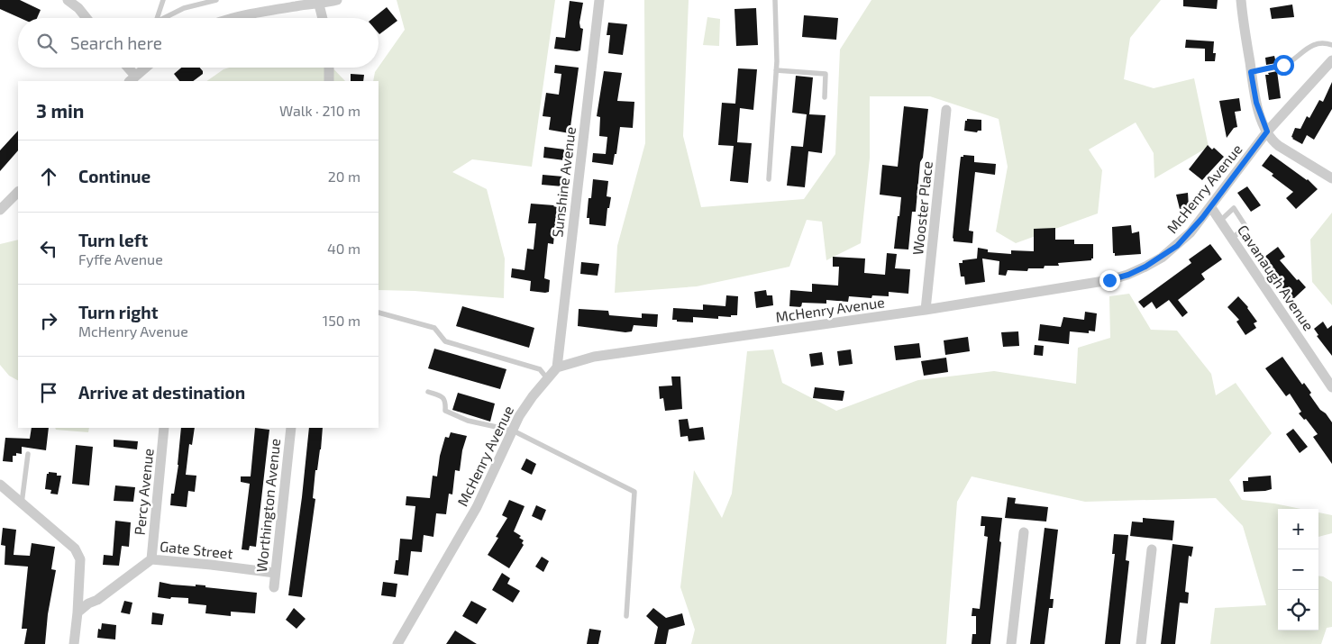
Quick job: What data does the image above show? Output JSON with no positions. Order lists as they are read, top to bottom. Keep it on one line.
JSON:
{"streets":{"street":["Sunshine Avenue","McHenry Avenue","Wooster Place","Cavanaugh Avenue","Percy Avenue","Worthington Avenue","Gate Street"]},"crossings":[["Sunshine Avenue","McHenry Avenue"],["McHenry Avenue","Wooster Place"],["McHenry Avenue","Cavanaugh Avenue"],["Percy Avenue","Gate Street"],["Worthington Avenue","Gate Street"]],"page":{"search":"Search here","heading":["3 min","Walk · 210 m"],"list":[["Continue","20 m"],["Turn left","Fyffe Avenue","40 m"],["Turn right","McHenry Avenue","150 m"],"Arrive at destination"],"map_buttons":["+","−"]}}
